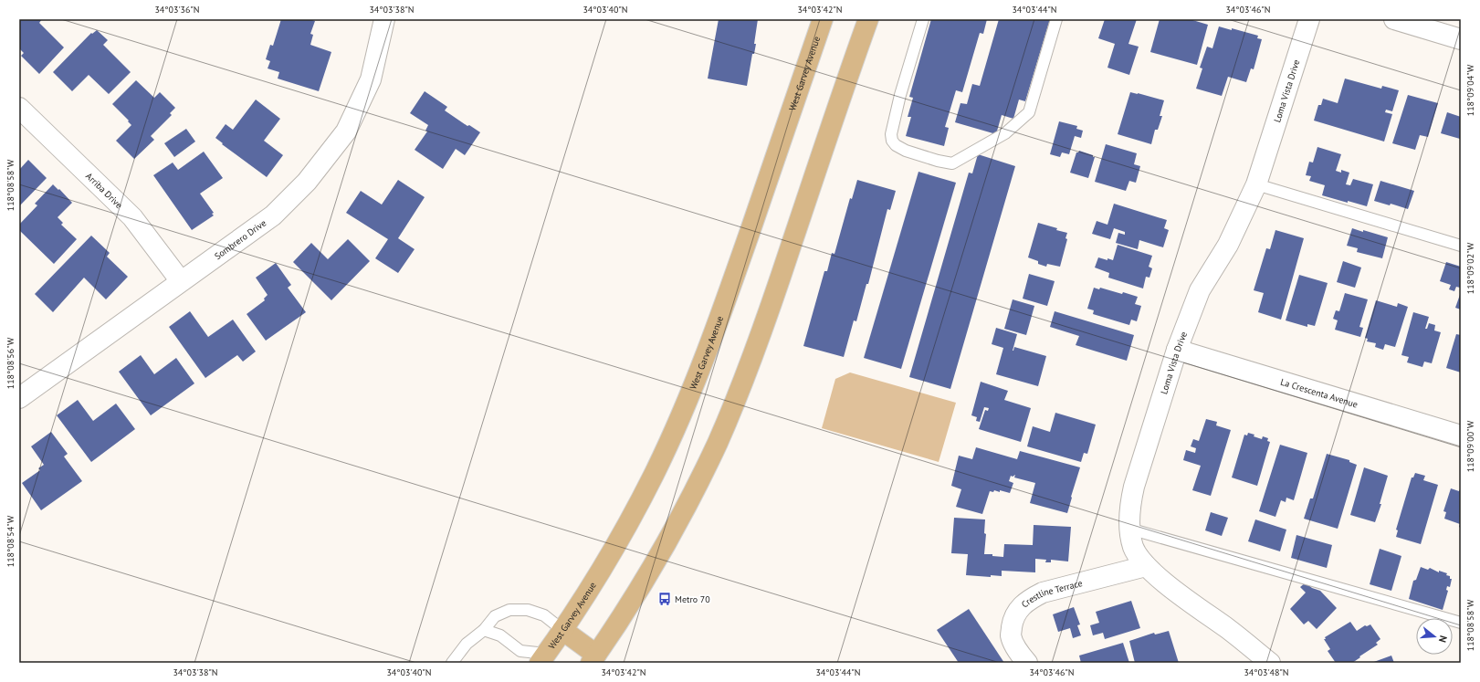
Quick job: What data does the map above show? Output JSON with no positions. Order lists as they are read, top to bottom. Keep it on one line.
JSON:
{"streets":{"main road":["West Garvey Avenue"],"street":["Loma Vista Drive","Arriba Drive","Sombrero Drive","La Crescenta Avenue","Crestline Terrace"]},"crossings":[["Loma Vista Drive","La Crescenta Avenue"],["Loma Vista Drive","Crestline Terrace"],["Arriba Drive","Sombrero Drive"]],"places":{"bus stop":["Metro 70"]},"north":"right","coordinates":["34°03'36\"N","34°03'38\"N","34°03'40\"N","34°03'42\"N","34°03'44\"N","34°03'46\"N","118°09'04\"W","118°08'58\"W","118°09'02\"W","118°08'56\"W","118°09'00\"W","118°08'54\"W","34°03'48\"N"]}
